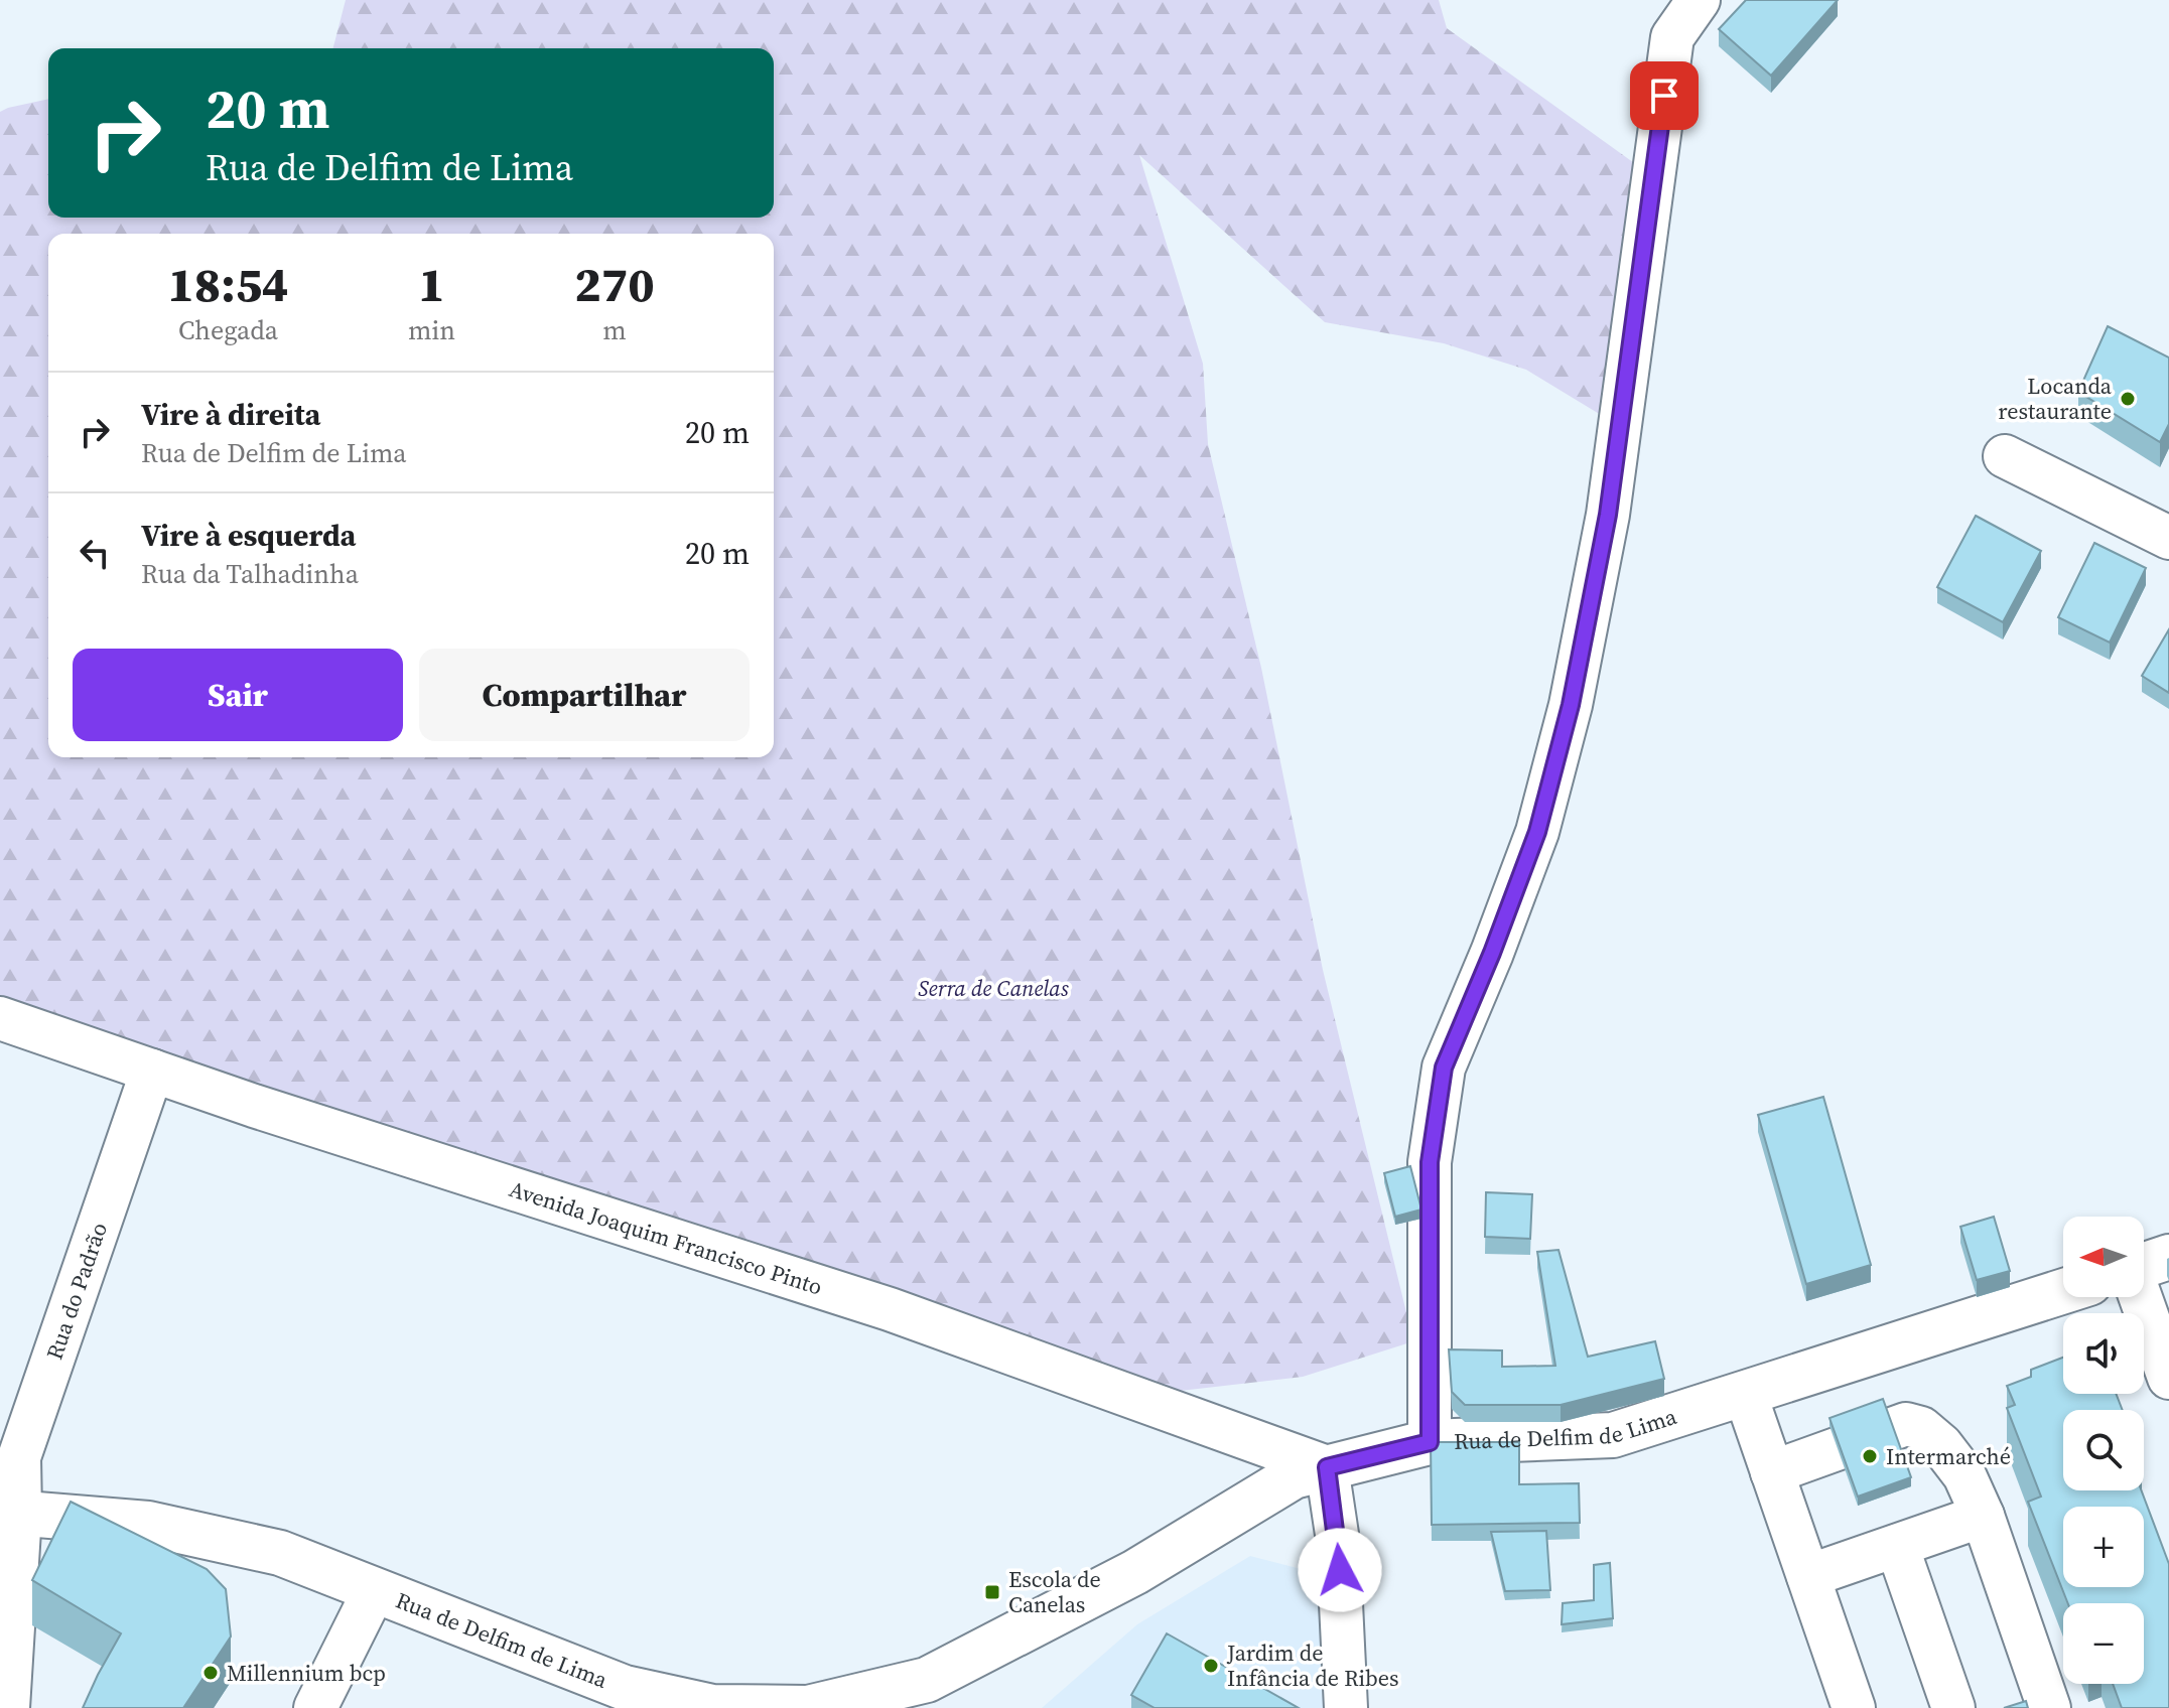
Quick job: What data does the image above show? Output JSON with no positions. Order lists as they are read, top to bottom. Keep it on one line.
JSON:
{"streets":{"main road":["Rua de Delfim de Lima"],"street":["Avenida Joaquim Francisco Pinto","Rua do Padrão"]},"crossings":[["Avenida Joaquim Francisco Pinto","Rua do Padrão"],["Avenida Joaquim Francisco Pinto","Rua de Delfim de Lima"],["Rua do Padrão","Rua de Delfim de Lima"]],"parks":["Serra de Canelas"],"places":{"other":["Locanda restaurante","Intermarché","Jardim de Infância de Ribes","Millennium bcp"],"transit":["Escola de Canelas"]},"north":"left","page":{"turn":["20 m","Rua de Delfim de Lima"],"eta":["18:54","Chegada","1","min","270","m"],"list":[{"name":"Vire à direita","note":"Rua de Delfim de Lima","value":"20 m"},{"name":"Vire à esquerda","note":"Rua da Talhadinha","value":"20 m"}],"buttons":["Sair","Compartilhar"],"map_buttons":["+","−"]}}
